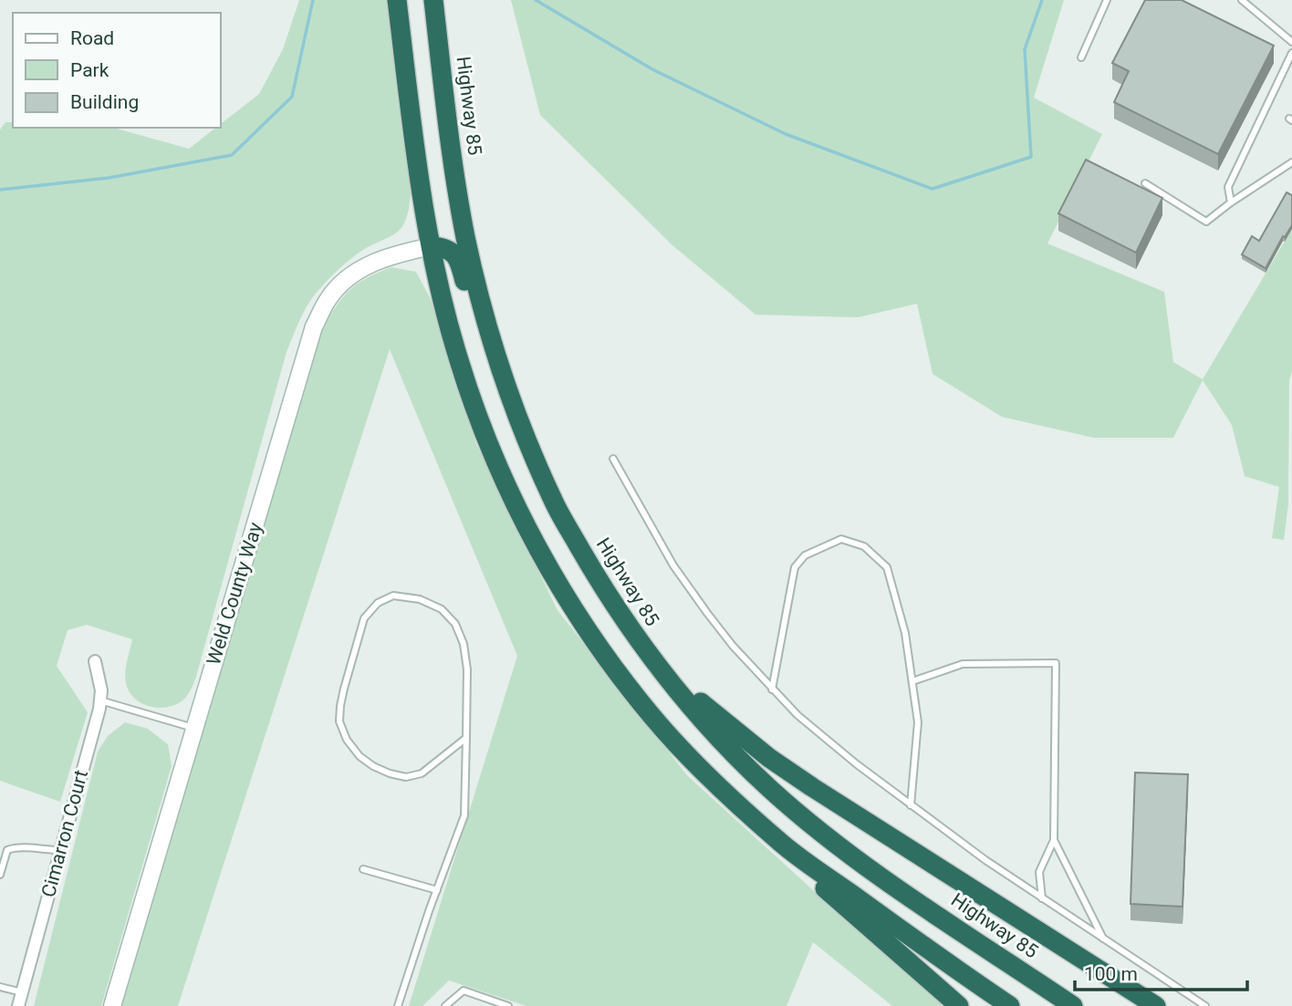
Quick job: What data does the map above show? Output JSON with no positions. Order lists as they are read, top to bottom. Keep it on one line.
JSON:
{"streets":{"highway":["Highway 85"],"street":["Weld County Way","Cimarron Court"]},"legend":["Road","Park","Building"],"scale_bar":"100 m"}
